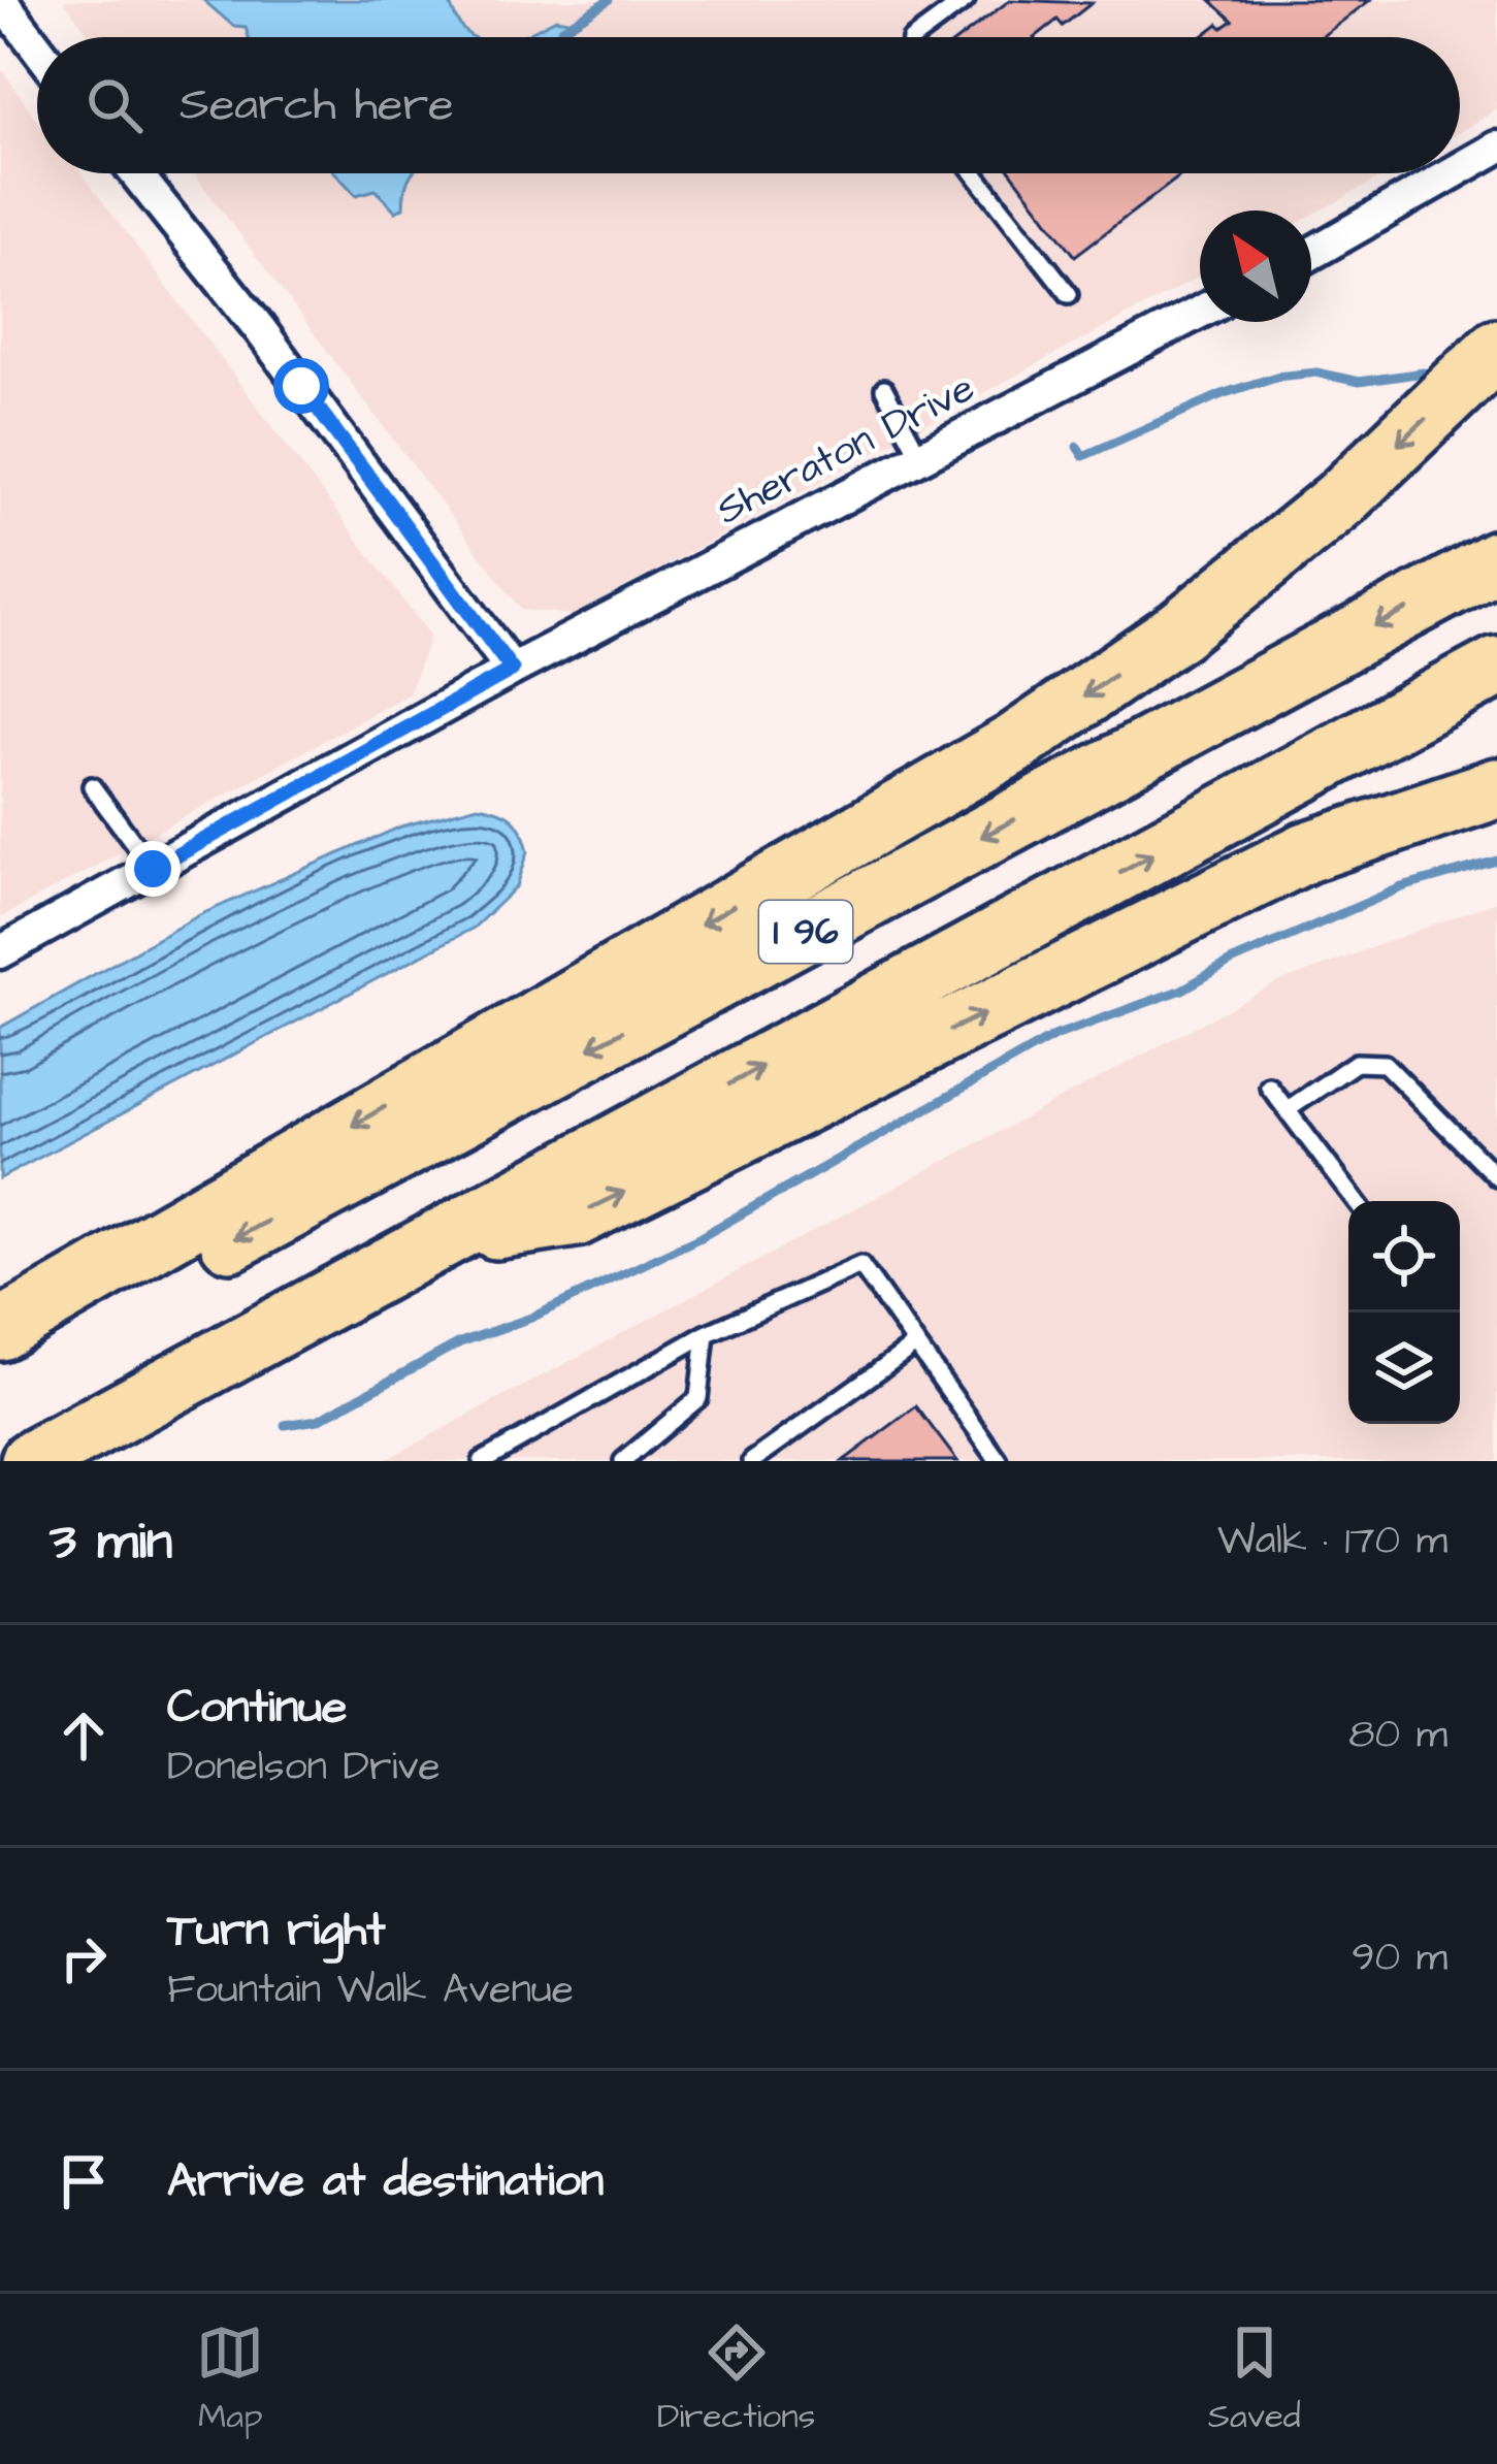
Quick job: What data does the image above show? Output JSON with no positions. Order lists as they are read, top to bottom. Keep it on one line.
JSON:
{"streets":{"highway":["I 96"],"street":["Sheraton Drive"]},"north":"top left","page":{"search":"Search here","heading":["3 min","Walk · 170 m"],"list":[["Continue","Donelson Drive","80 m"],["Turn right","Fountain Walk Avenue","90 m"],"Arrive at destination"],"nav":["Map","Directions","Saved"]}}
